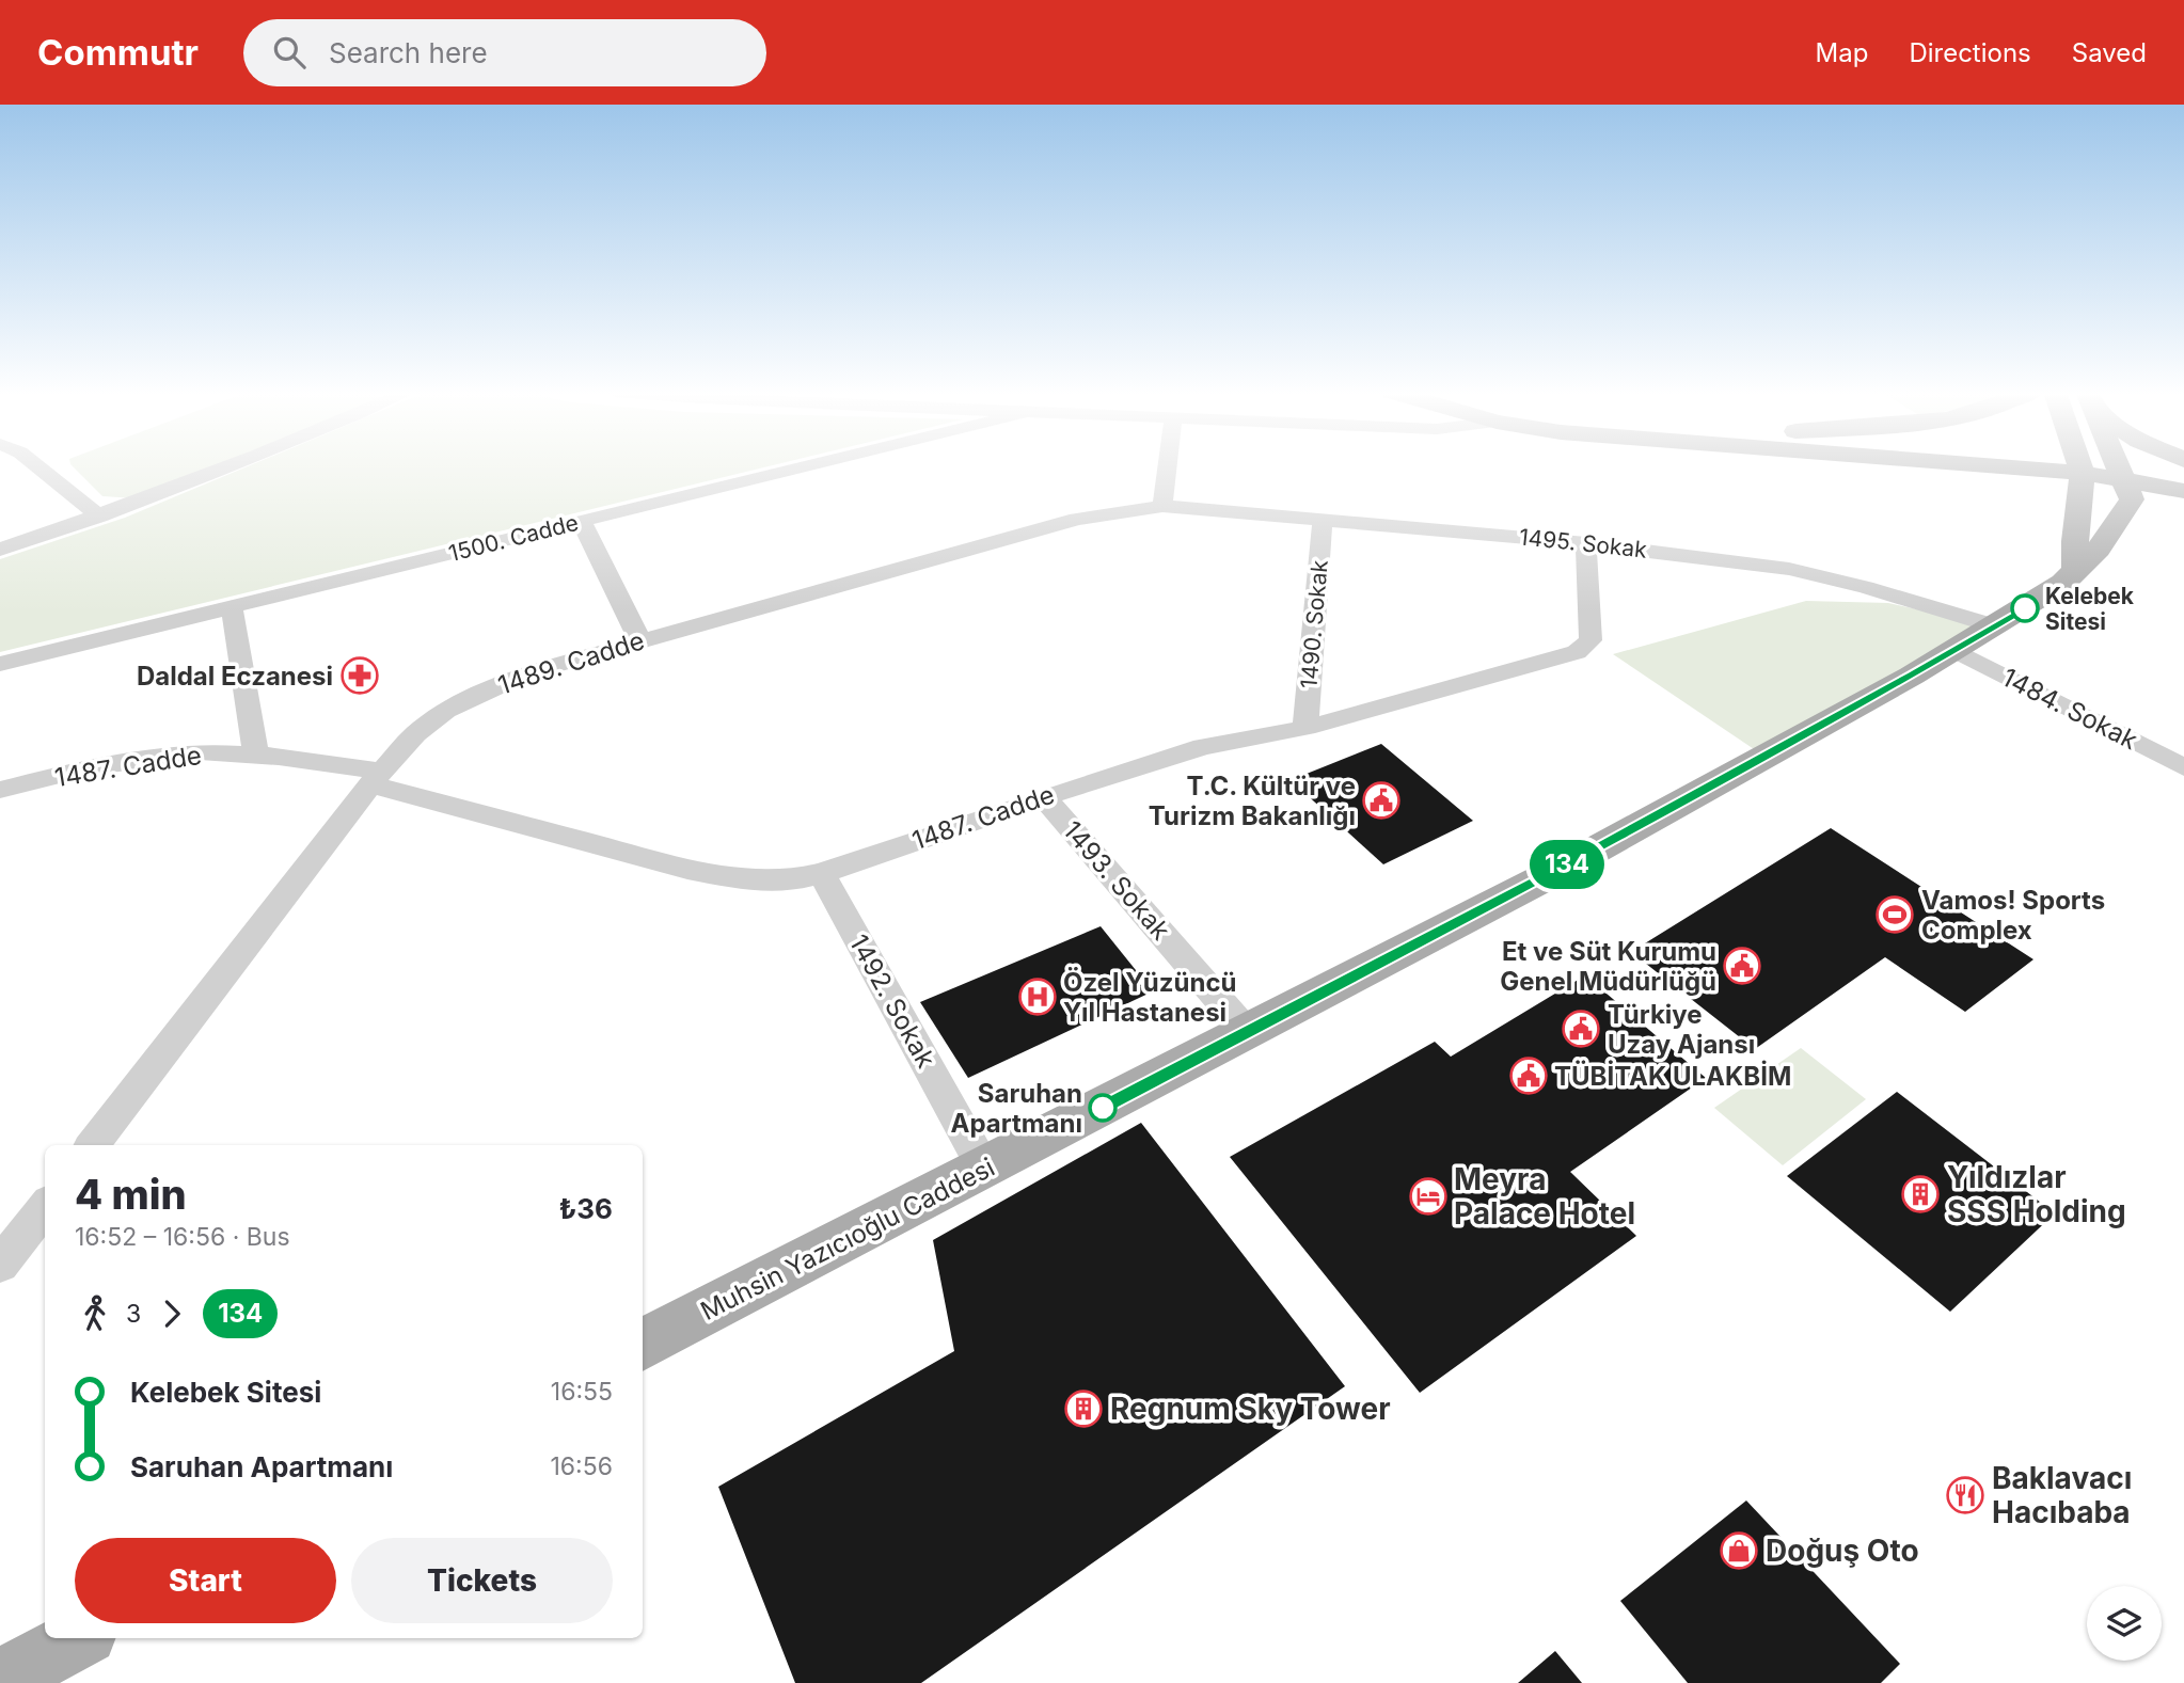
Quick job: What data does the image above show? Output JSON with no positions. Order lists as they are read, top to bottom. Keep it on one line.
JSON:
{"streets":{"main road":["Muhsin Yazıcıoğlu Caddesi"],"street":["1500. Cadde","1495. Sokak","1490. Sokak","1489. Cadde","1484. Sokak","1487. Cadde","1493. Sokak","1492. Sokak"]},"crossings":[["1495. Sokak","1490. Sokak"],["1495. Sokak","1489. Cadde"],["1495. Sokak","1487. Cadde"],["1495. Sokak","Muhsin Yazıcıoğlu Caddesi"],["1490. Sokak","1487. Cadde"],["1489. Cadde","1487. Cadde"],["1484. Sokak","Muhsin Yazıcıoğlu Caddesi"],["1487. Cadde","1493. Sokak"],["1487. Cadde","1492. Sokak"],["1493. Sokak","Muhsin Yazıcıoğlu Caddesi"],["1492. Sokak","Muhsin Yazıcıoğlu Caddesi"]],"places":{"other":["Kelebek Sitesi","Saruhan Apartmanı"],"pharmacy":["Daldal Eczanesi"],"public building":["T.C. Kültür ve Turizm Bakanlığı","Et ve Süt Kurumu Genel Müdürlüğü","Türkiye Uzay Ajansı","TÜBİTAK ULAKBİM"],"sports":["Vamos! Sports Complex"],"hospital":["Özel Yüzüncü Yıl Hastanesi"],"building":["Yıldızlar SSS Holding","Regnum Sky Tower"],"hotel":["Meyra Palace Hotel"],"restaurant":["Baklavacı Hacıbaba"],"shop":["Doğuş Oto"]},"lines":["bus line 134"],"page":{"header":"Commutr","search":"Search here","nav":["Map","Directions","Saved"],"on_map":"134","heading":["4 min","16:52 – 16:56 · Bus","₺36"],"legs":["3","134"],"list":[{"name":"Kelebek Sitesi","value":"16:55"},{"name":"Saruhan Apartmanı","value":"16:56"}],"buttons":["Start","Tickets"]}}
